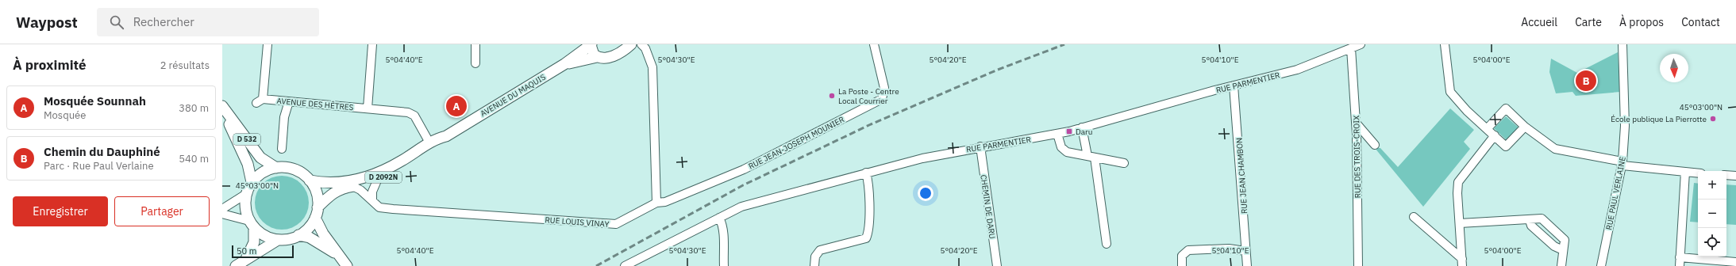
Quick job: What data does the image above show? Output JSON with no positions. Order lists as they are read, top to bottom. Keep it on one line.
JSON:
{"streets":{"main road":["AVENUE DU MAQUIS","D 532","D 2092N"],"street":["RUE PARMENTIER","AVENUE DES HÊTRES","RUE JEAN-JOSEPH MOUNIER","RUE DES TROIS-CROIX","RUE JEAN CHAMBON","RUE PAUL VERLAINE","CHEMIN DE DARU","RUE LOUIS VINAY"]},"crossings":[["RUE PARMENTIER","RUE DES TROIS-CROIX"],["RUE PARMENTIER","RUE JEAN CHAMBON"],["RUE PARMENTIER","CHEMIN DE DARU"],["AVENUE DU MAQUIS","AVENUE DES HÊTRES"],["AVENUE DU MAQUIS","D 532"],["AVENUE DU MAQUIS","RUE LOUIS VINAY"],["RUE JEAN-JOSEPH MOUNIER","RUE LOUIS VINAY"]],"places":{"other":["La Poste - Centre Local Courrier","École publique La Pierrotte"],"transit":["Daru"]},"scale_bar":"50 m","north":"bottom","page":{"header":"Waypost","search":"Rechercher","nav":["Accueil","Carte","À propos","Contact"],"heading":["À proximité","2 résultats"],"pins":["B","A"],"list":[{"mark":"A","name":"Mosquée Sounnah","note":"Mosquée","value":"380 m"},{"mark":"B","name":"Chemin du Dauphiné","note":"Parc · Rue Paul Verlaine","value":"540 m"}],"map_buttons":["+","−"],"buttons":["Enregistrer","Partager"],"scale":"50 m"},"coordinates":["5°04'40\"E","5°04'30\"E","5°04'20\"E","5°04'10\"E","5°04'00\"E","45°03'00\"N"]}
